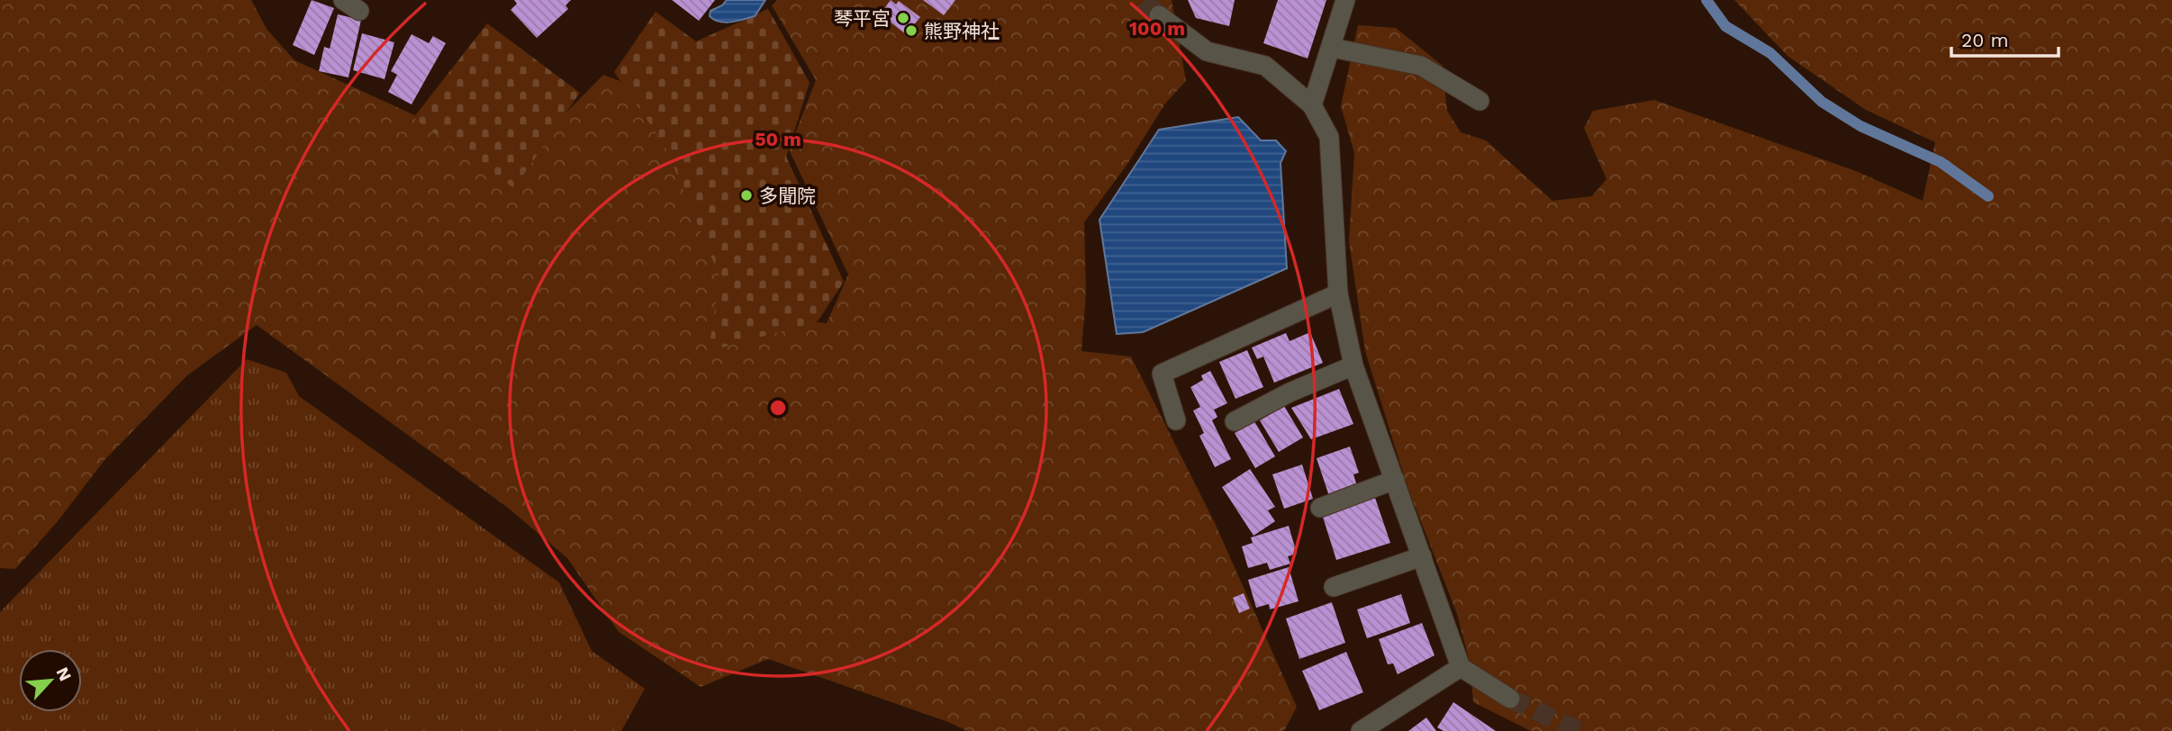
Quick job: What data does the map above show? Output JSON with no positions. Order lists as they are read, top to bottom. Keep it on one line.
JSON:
{"places":["琴平宮","熊野神社","多聞院"],"scale_bar":"20 m","north":"top right","rings":["100 m","50 m"]}
